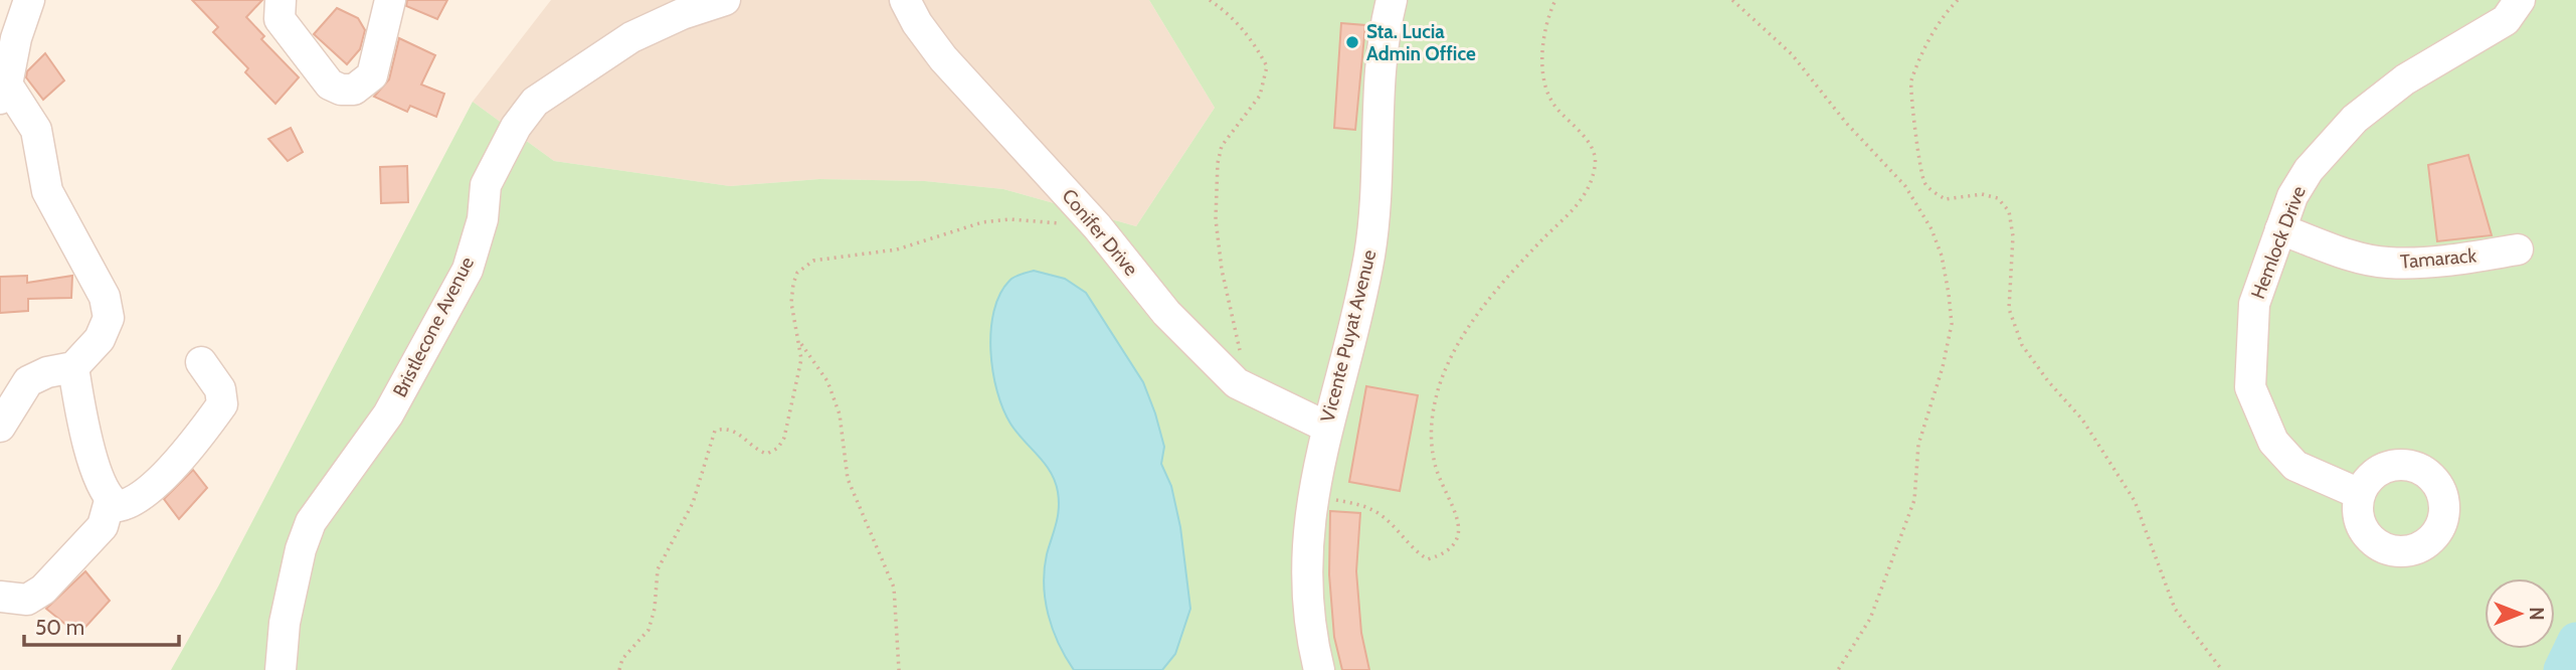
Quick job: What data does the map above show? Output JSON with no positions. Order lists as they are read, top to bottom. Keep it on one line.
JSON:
{"streets":{"street":["Conifer Drive","Hemlock Drive","Tamarack","Bristlecone Avenue","Vicente Puyat Avenue"]},"crossings":[["Conifer Drive","Vicente Puyat Avenue"],["Hemlock Drive","Tamarack"]],"places":["Sta. Lucia Admin Office"],"scale_bar":"50 m","north":"right"}
